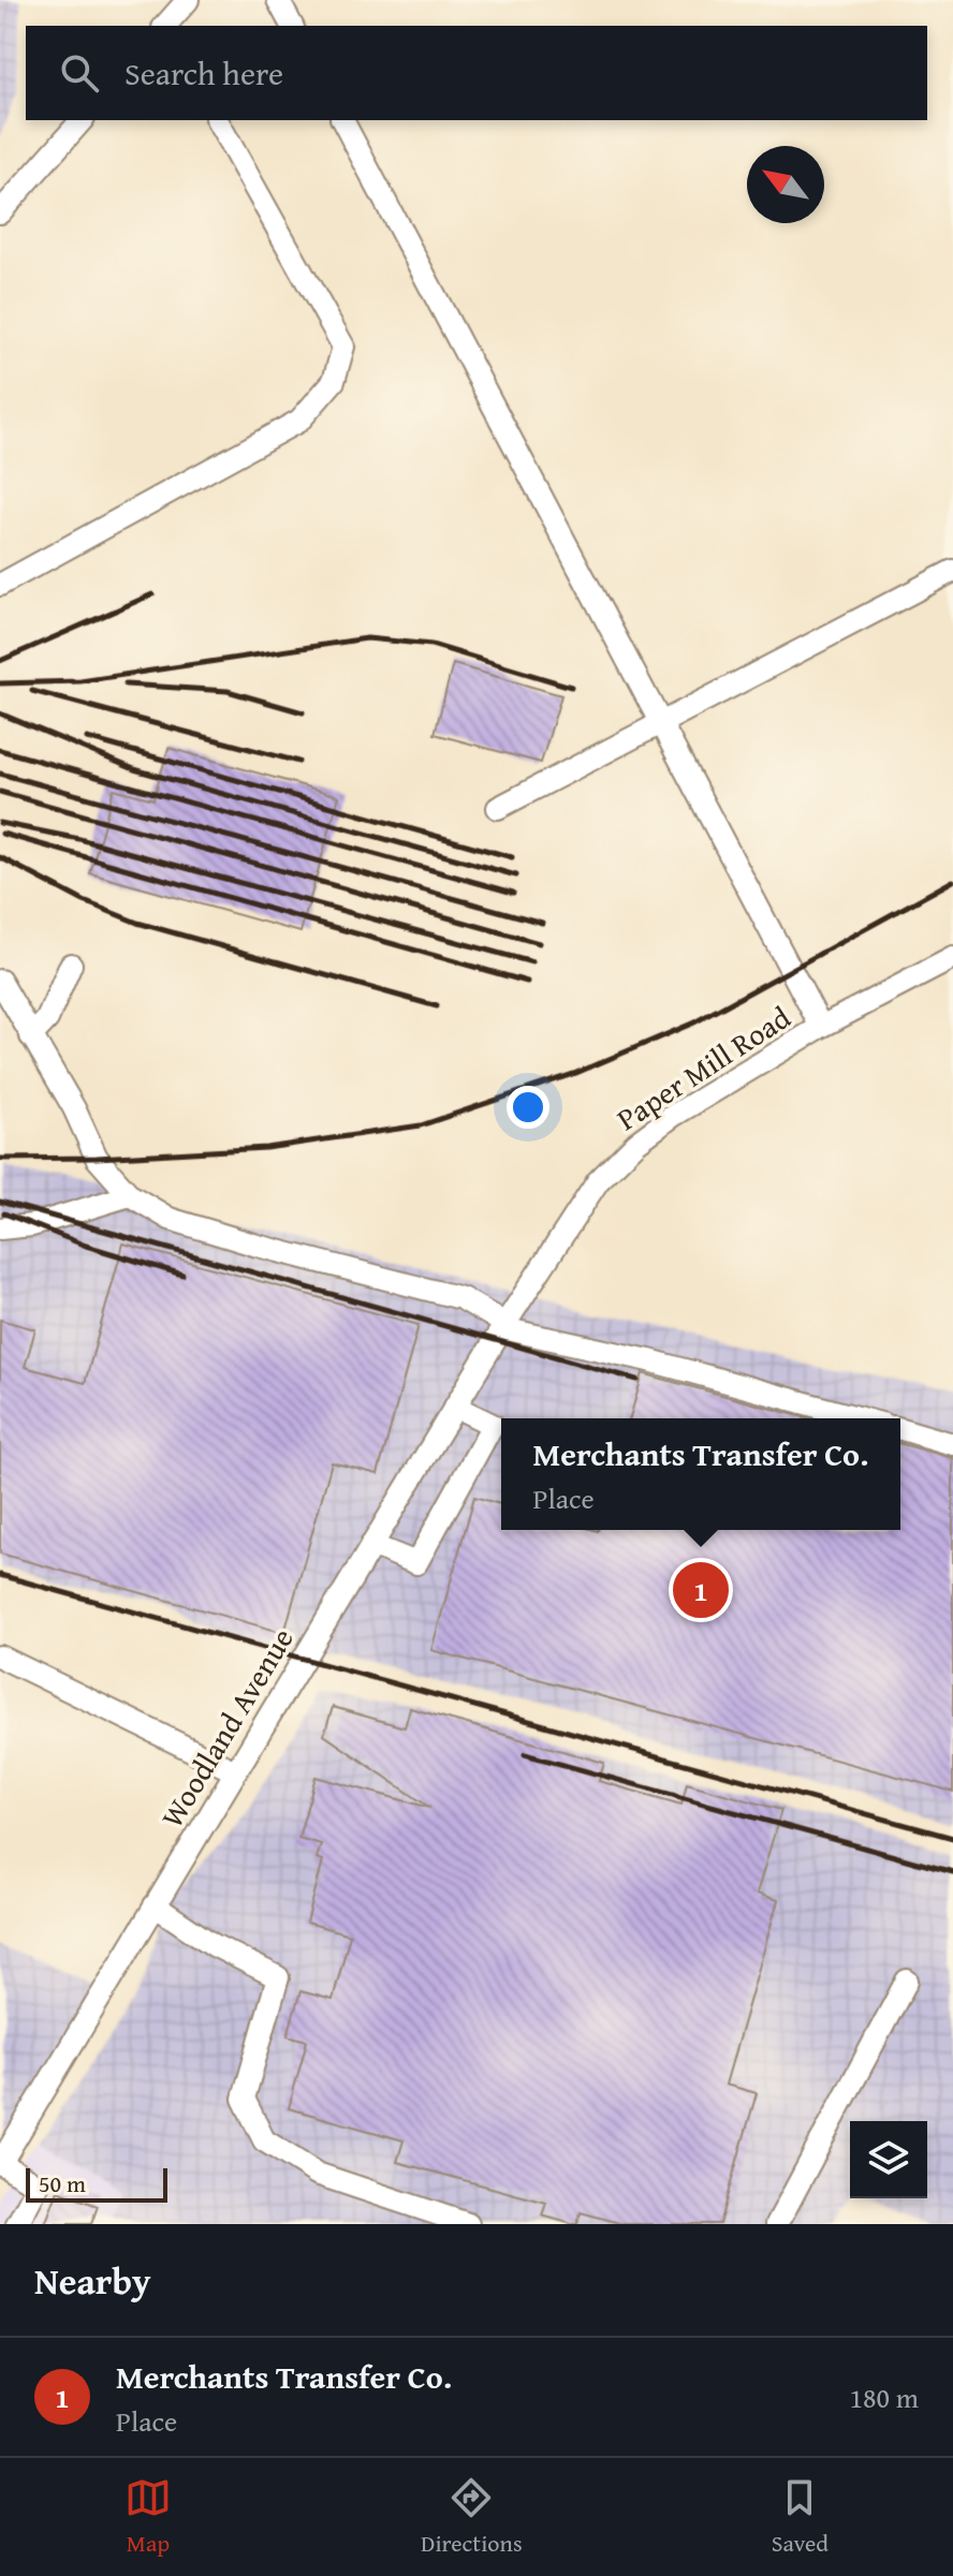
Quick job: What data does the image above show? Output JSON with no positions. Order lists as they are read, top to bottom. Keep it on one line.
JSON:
{"streets":{"street":["Paper Mill Road","Woodland Avenue"]},"crossings":[["Paper Mill Road","Woodland Avenue"]],"scale_bar":"50 m","north":"top left","page":{"search":"Search here","popup":["Merchants Transfer Co.","Place"],"pins":"1","scale":"50 m","heading":"Nearby","list":[{"mark":"1","name":"Merchants Transfer Co.","note":"Place","value":"180 m"}],"nav":["Map","Directions","Saved"]}}
